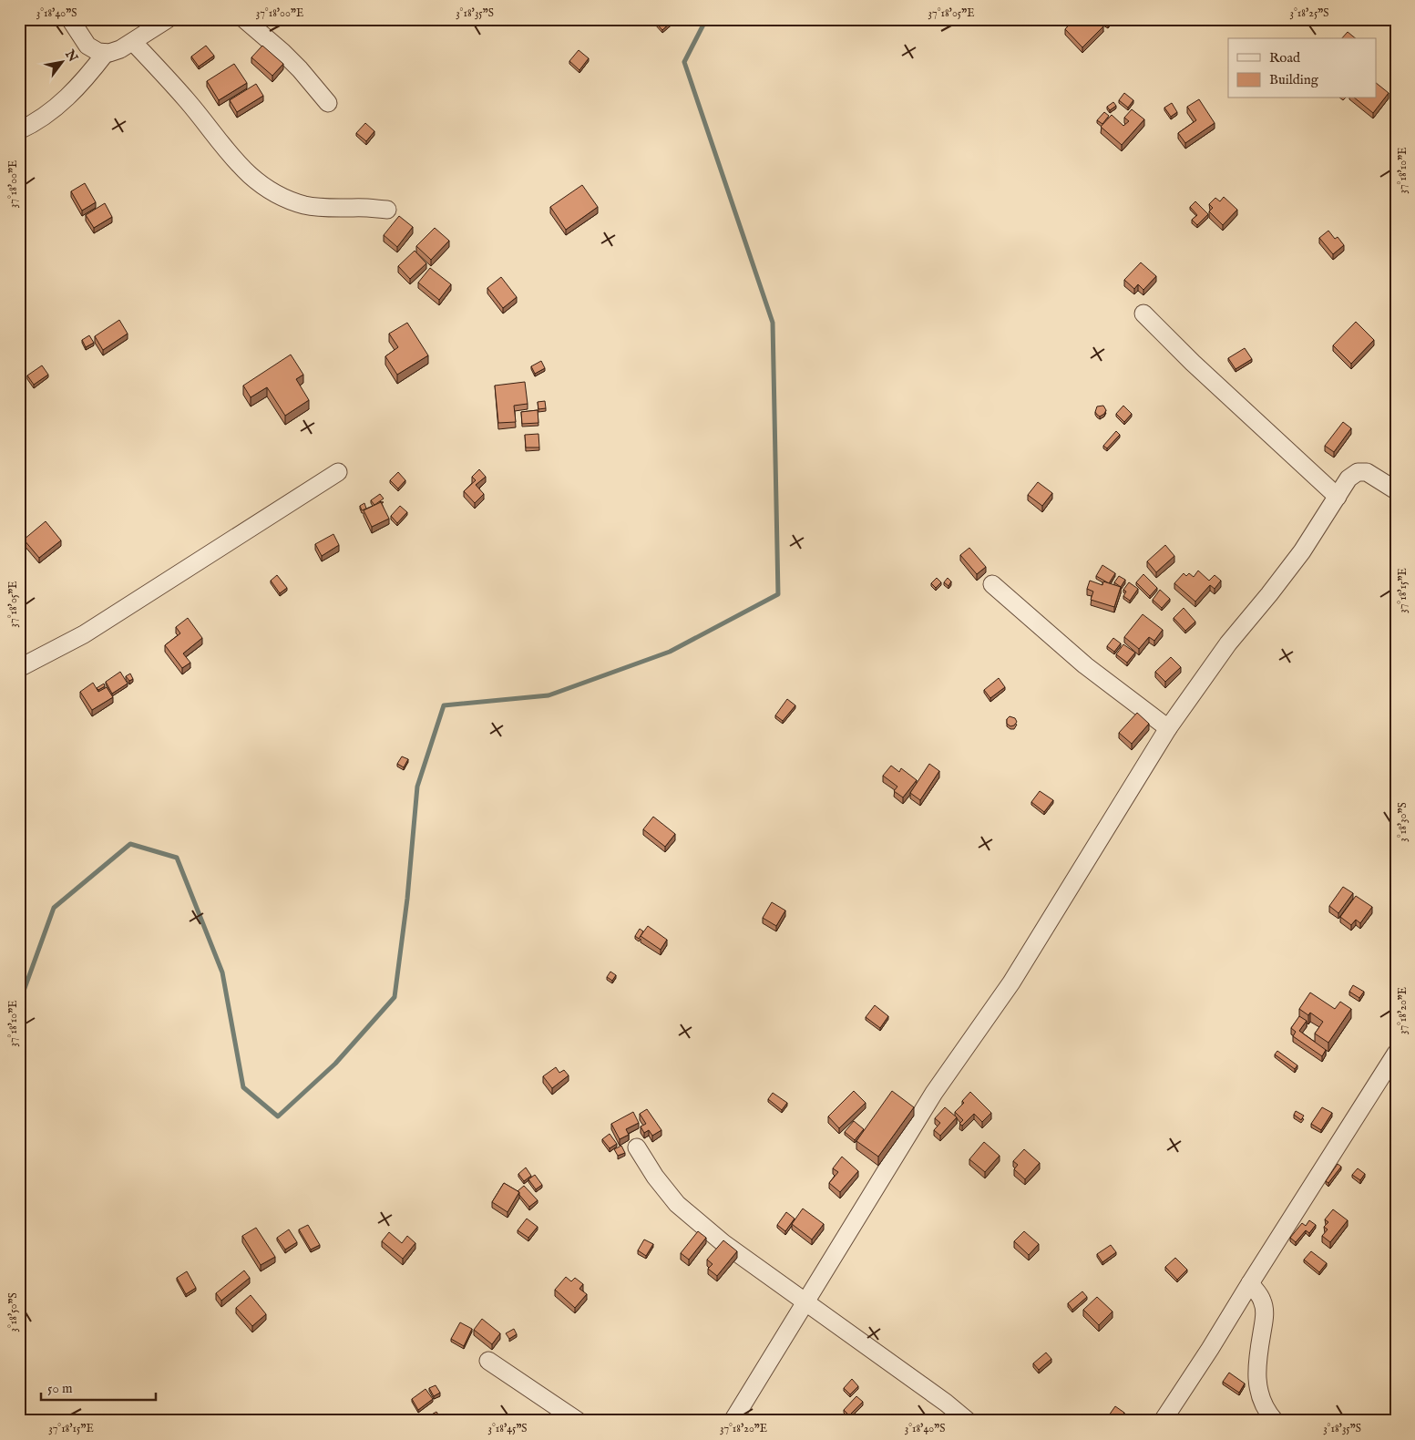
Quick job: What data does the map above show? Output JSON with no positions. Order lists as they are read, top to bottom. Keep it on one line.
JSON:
{"legend":["Road","Building"],"scale_bar":"50 m","north":"top right","coordinates":["3°18'40\"S","37°18'00\"E","3°18'35\"S","37°18'05\"E","3°18'25\"S","37°18'10\"E","37°18'15\"E","3°18'30\"S","37°18'20\"E","3°18'50\"S","3°18'45\"S"]}
